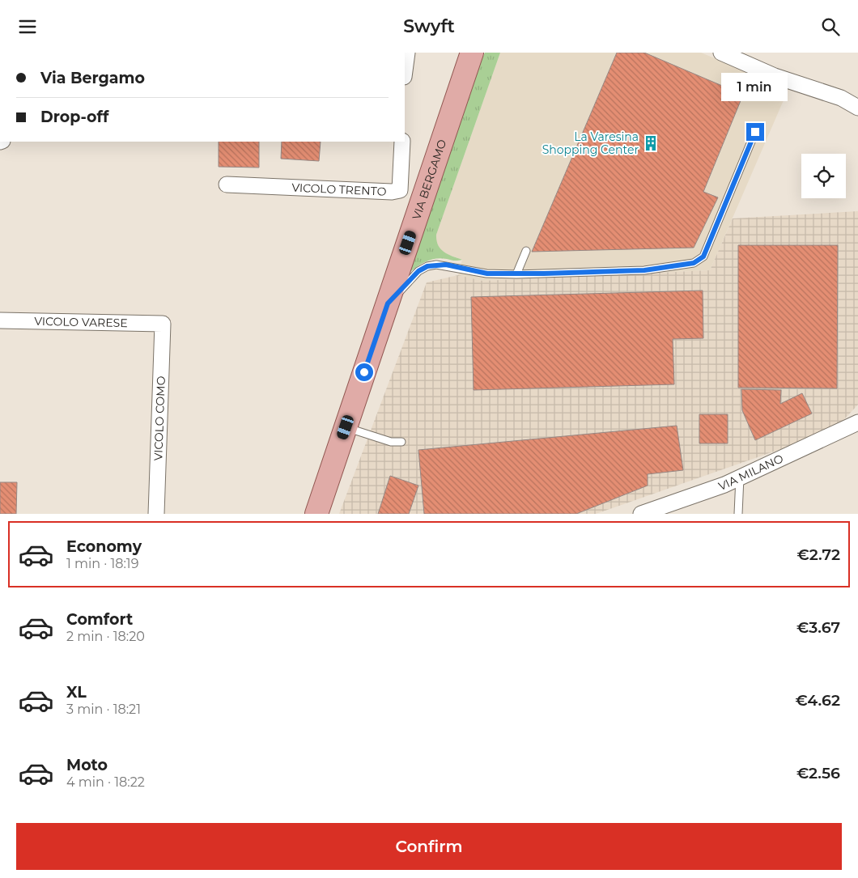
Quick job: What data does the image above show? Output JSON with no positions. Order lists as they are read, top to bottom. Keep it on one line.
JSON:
{"streets":{"main road":["VIA BERGAMO"],"street":["VICOLO TRENTO","VICOLO VARESE","VICOLO COMO","VIA MILANO"]},"crossings":[["VICOLO VARESE","VICOLO COMO"]],"places":{"building":["La Varesina Shopping Center"]},"page":{"header":"Swyft","banner":["Via Bergamo","Drop-off"],"bubble":"1 min","list":[{"name":"Economy","note":"1 min · 18:19","value":"€2.72"},{"name":"Comfort","note":"2 min · 18:20","value":"€3.67"},{"name":"XL","note":"3 min · 18:21","value":"€4.62"},{"name":"Moto","note":"4 min · 18:22","value":"€2.56"}],"buttons":"Confirm"}}
